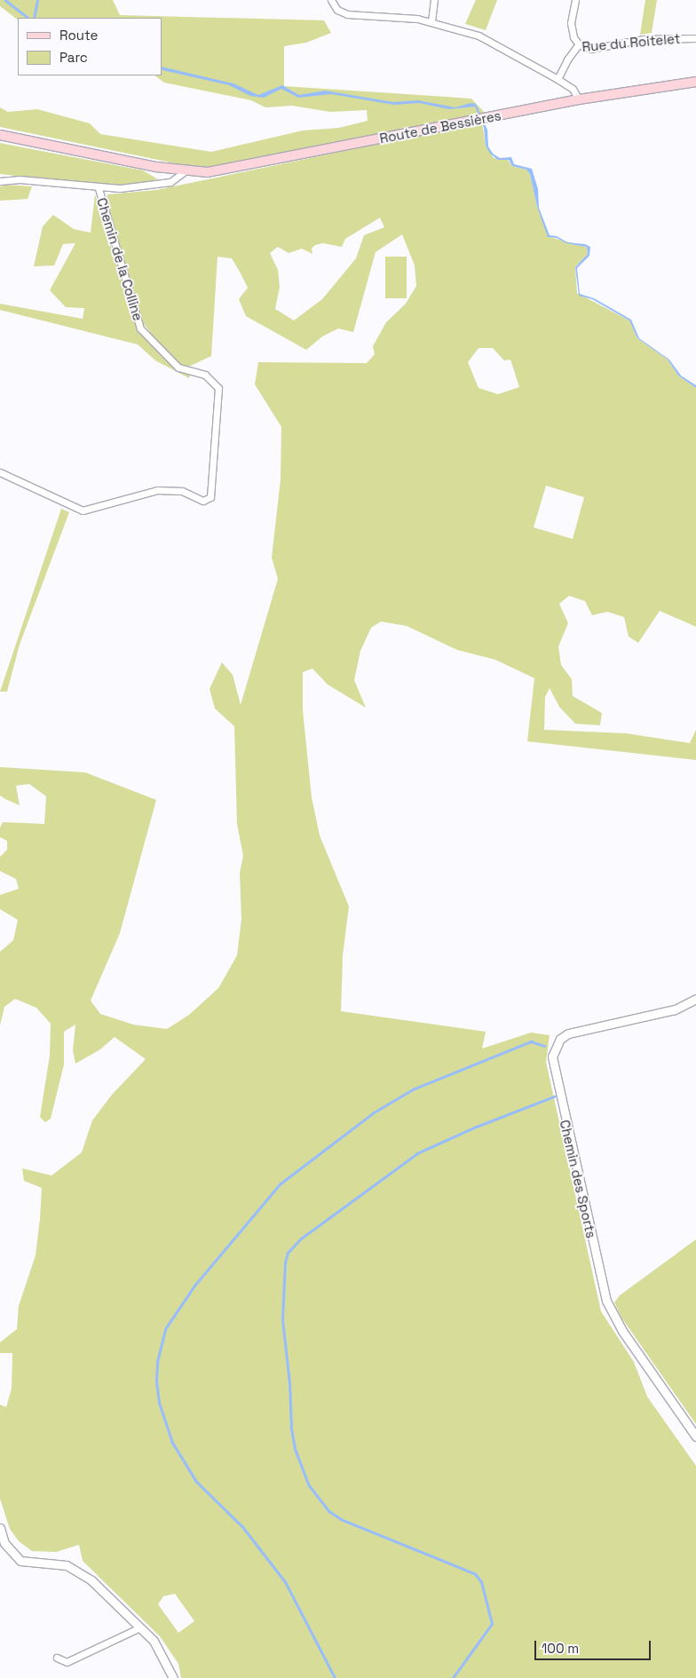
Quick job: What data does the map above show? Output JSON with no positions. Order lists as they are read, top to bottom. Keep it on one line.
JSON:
{"streets":{"main road":["Route de Bessières"],"street":["Rue du Roitelet","Chemin de la Colline","Chemin des Sports"]},"legend":["Route","Parc"],"scale_bar":"100 m"}
